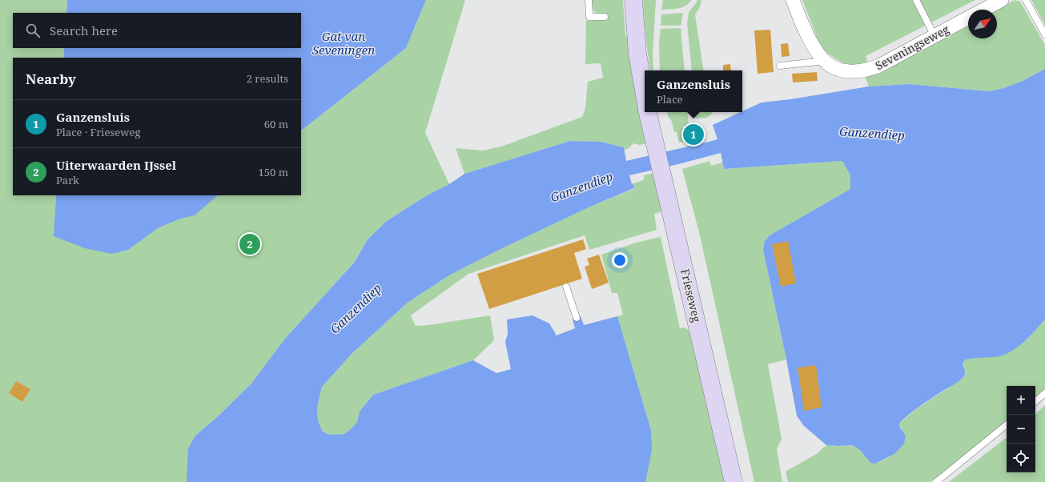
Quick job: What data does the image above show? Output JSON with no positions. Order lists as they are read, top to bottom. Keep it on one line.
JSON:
{"streets":{"main road":["Frieseweg"],"street":["Seveningseweg"]},"water":["Gat van Seveningen","Ganzendiep"],"north":"top right","page":{"search":"Search here","heading":["Nearby","2 results"],"popup":["Ganzensluis","Place"],"list":[{"mark":"1","name":"Ganzensluis","note":"Place · Frieseweg","value":"60 m"},{"mark":"2","name":"Uiterwaarden IJssel","note":"Park","value":"150 m"}],"pins":["1","2"],"map_buttons":["+","−"]}}
